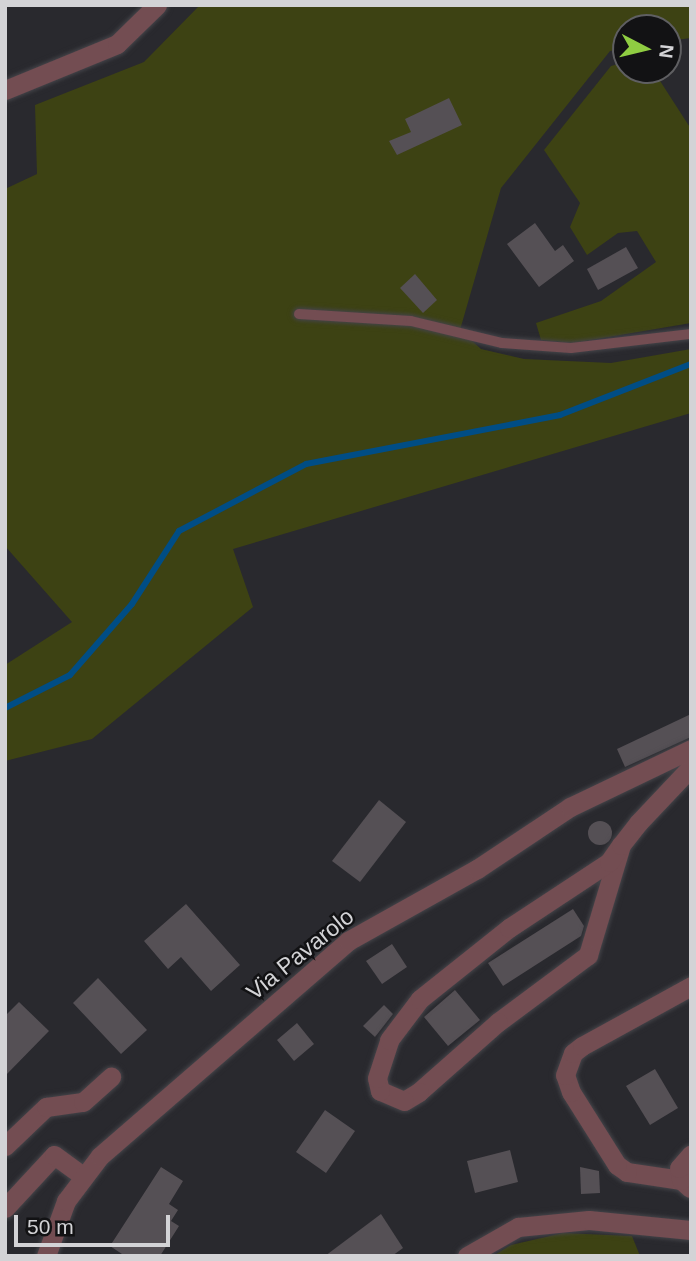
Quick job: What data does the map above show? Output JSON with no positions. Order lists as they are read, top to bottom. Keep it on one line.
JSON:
{"streets":{"street":["Via Pavarolo"]},"scale_bar":"50 m","north":"right"}
